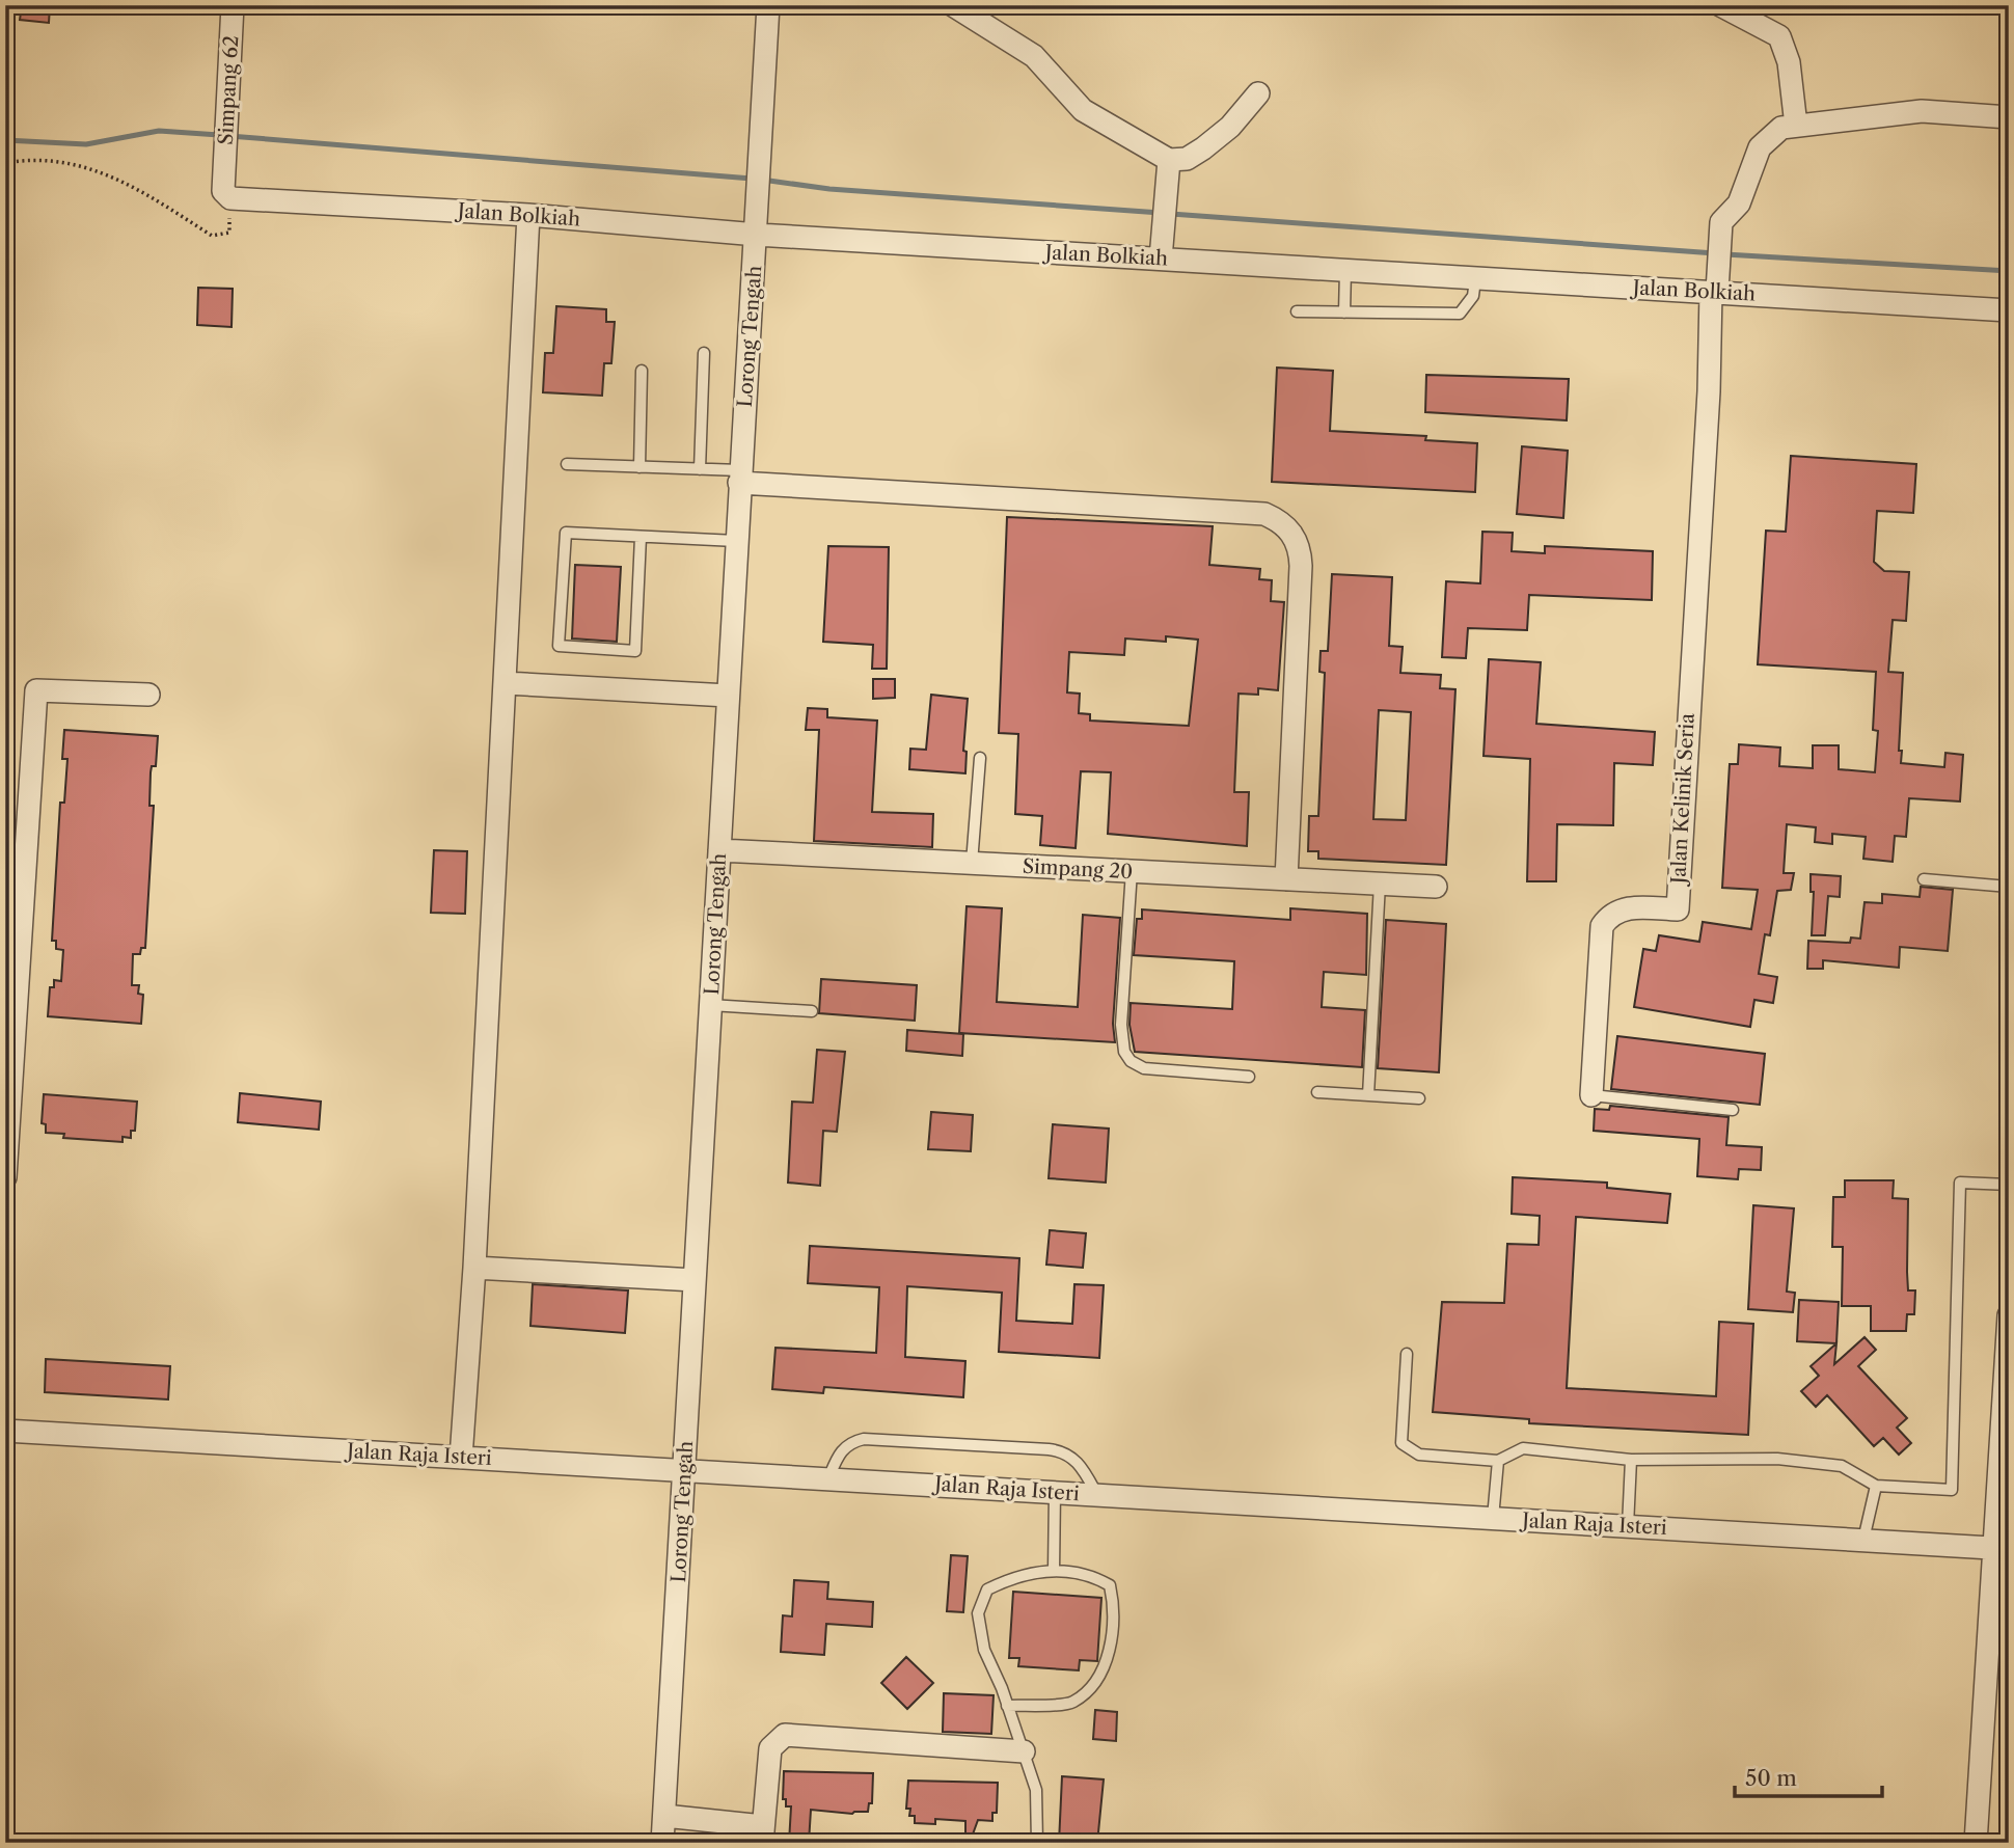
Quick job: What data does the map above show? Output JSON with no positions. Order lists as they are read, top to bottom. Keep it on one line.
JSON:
{"streets":{"street":["Simpang 62","Jalan Bolkiah","Lorong Tengah","Jalan Kelinik Seria","Simpang 20","Jalan Raja Isteri"]},"crossings":[["Simpang 62","Jalan Bolkiah"],["Jalan Bolkiah","Lorong Tengah"],["Jalan Bolkiah","Jalan Kelinik Seria"],["Lorong Tengah","Simpang 20"],["Lorong Tengah","Jalan Raja Isteri"]],"scale_bar":"50 m"}
